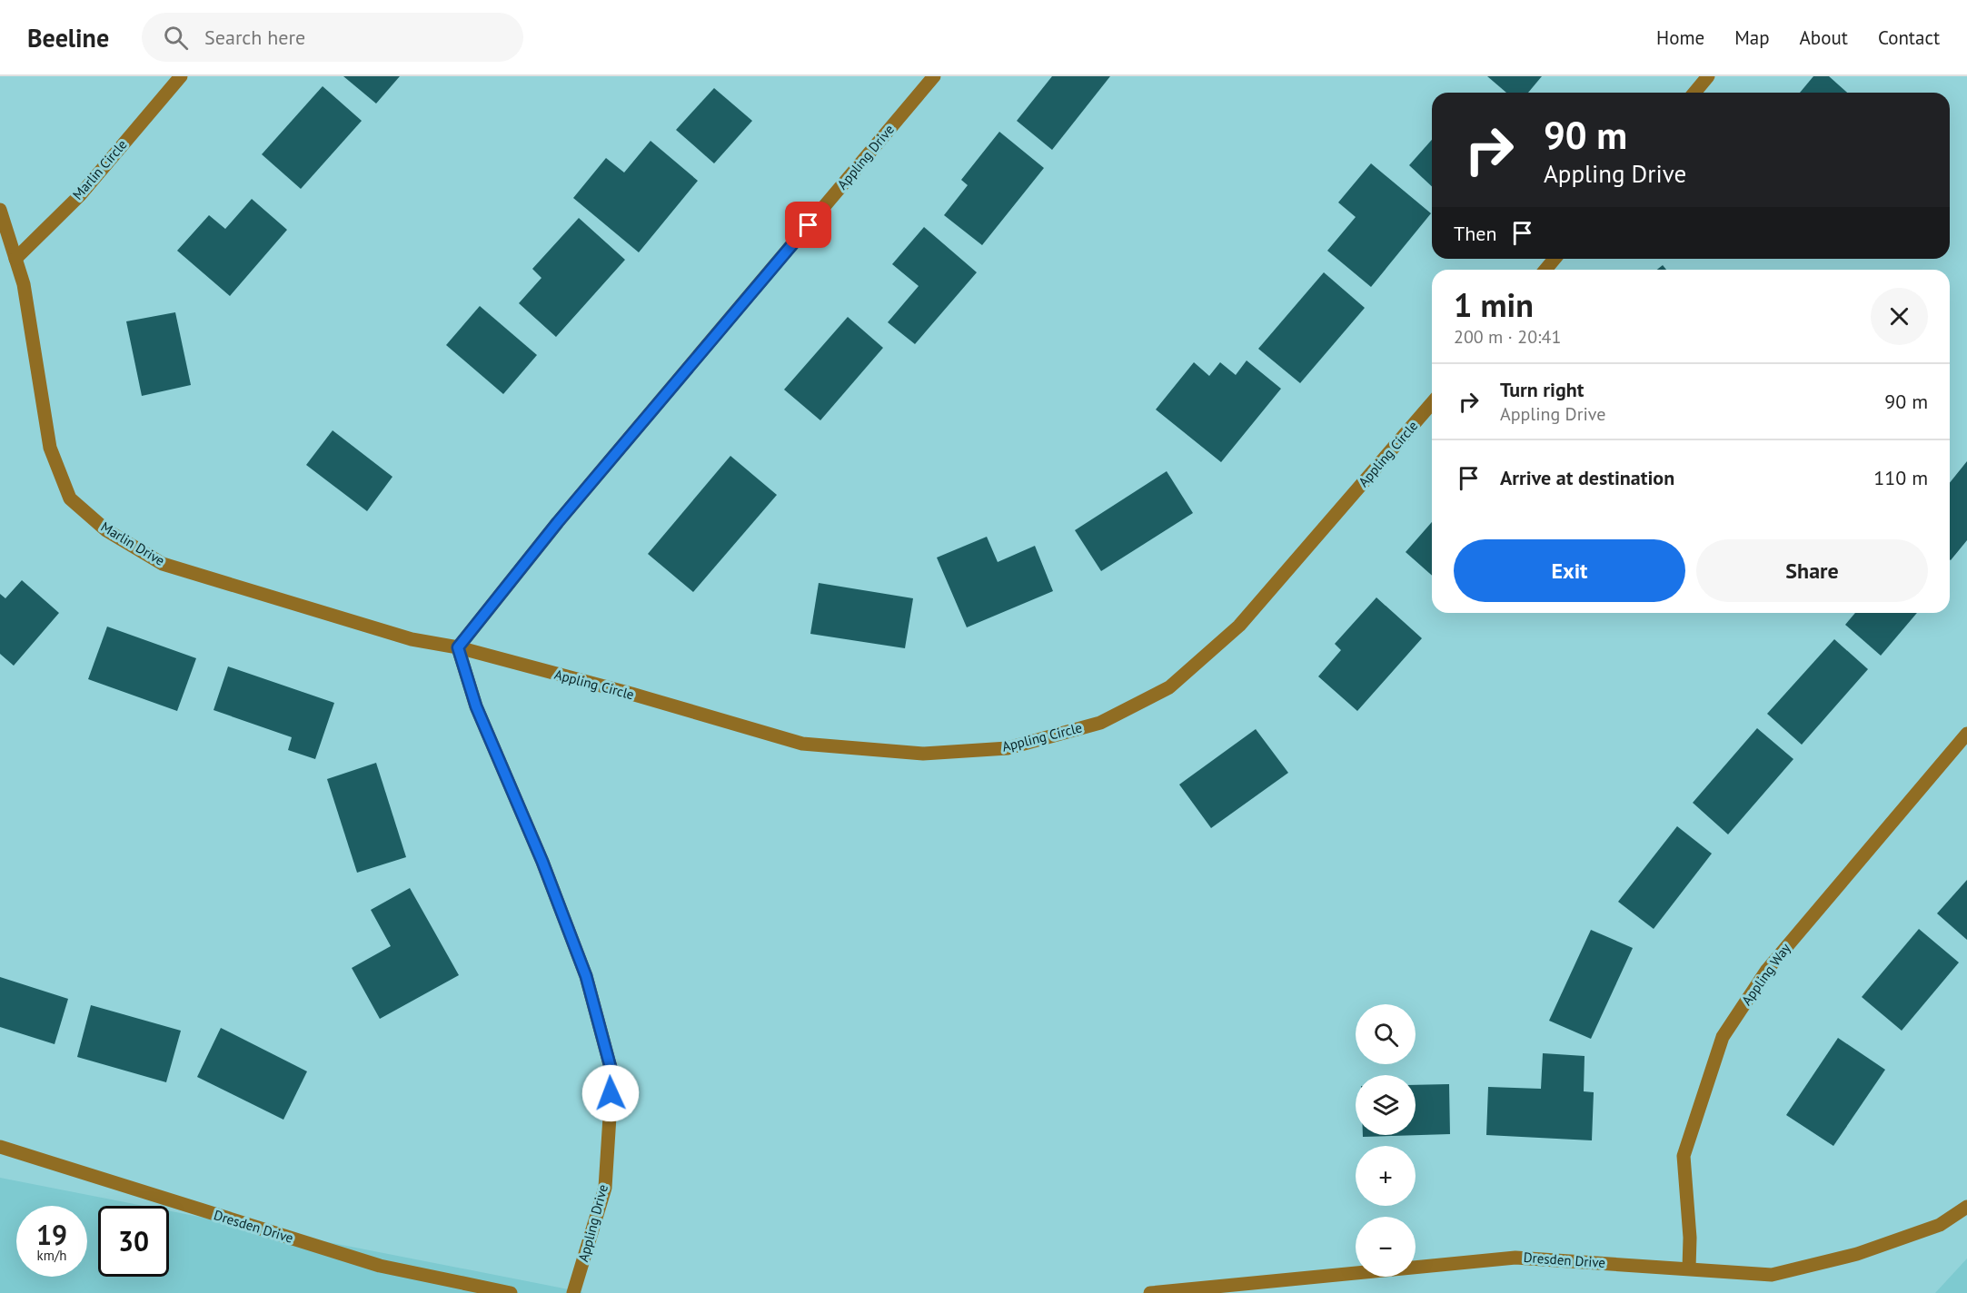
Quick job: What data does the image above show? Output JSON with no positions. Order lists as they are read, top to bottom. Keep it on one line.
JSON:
{"streets":{"street":["Appling Drive","Marlin Circle","Appling Circle","Marlin Drive","Appling Way","Dresden Drive"]},"crossings":[["Appling Drive","Appling Circle"],["Appling Drive","Marlin Drive"],["Marlin Circle","Marlin Drive"],["Appling Circle","Marlin Drive"],["Appling Way","Dresden Drive"]],"page":{"header":"Beeline","search":"Search here","nav":["Home","Map","About","Contact"],"turn":["90 m","Appling Drive"],"then":"Then","heading":["1 min","200 m · 20:41"],"list":[{"name":"Turn right","note":"Appling Drive","value":"90 m"},{"name":"Arrive at destination","value":"110 m"}],"buttons":["Exit","Share"],"map_buttons":["+","−"],"speed":"19 km/h","limit":"30"}}
